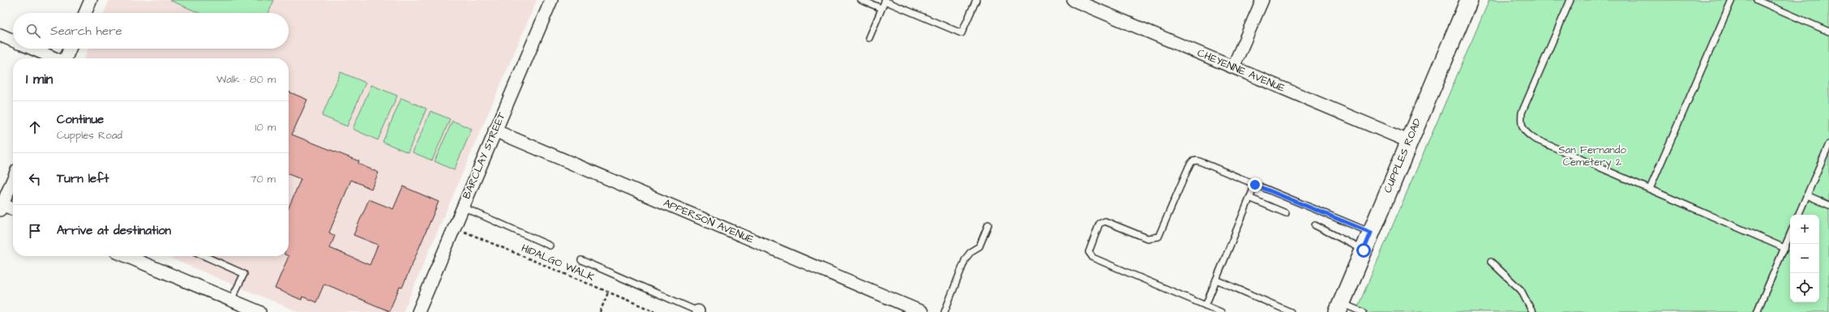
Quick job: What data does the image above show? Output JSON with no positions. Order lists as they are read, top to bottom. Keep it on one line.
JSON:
{"streets":{"street":["CHEYENNE AVENUE","BARCLAY STREET","CUPPLES ROAD","APPERSON AVENUE"],"path":["HIDALGO WALK"]},"crossings":[["CHEYENNE AVENUE","CUPPLES ROAD"],["BARCLAY STREET","APPERSON AVENUE"],["BARCLAY STREET","HIDALGO WALK"]],"parks":["San Fernando Cemetery 2"],"page":{"search":"Search here","heading":["1 min","Walk · 80 m"],"list":[["Continue","Cupples Road","10 m"],["Turn left","70 m"],"Arrive at destination"],"map_buttons":["+","−"]}}
